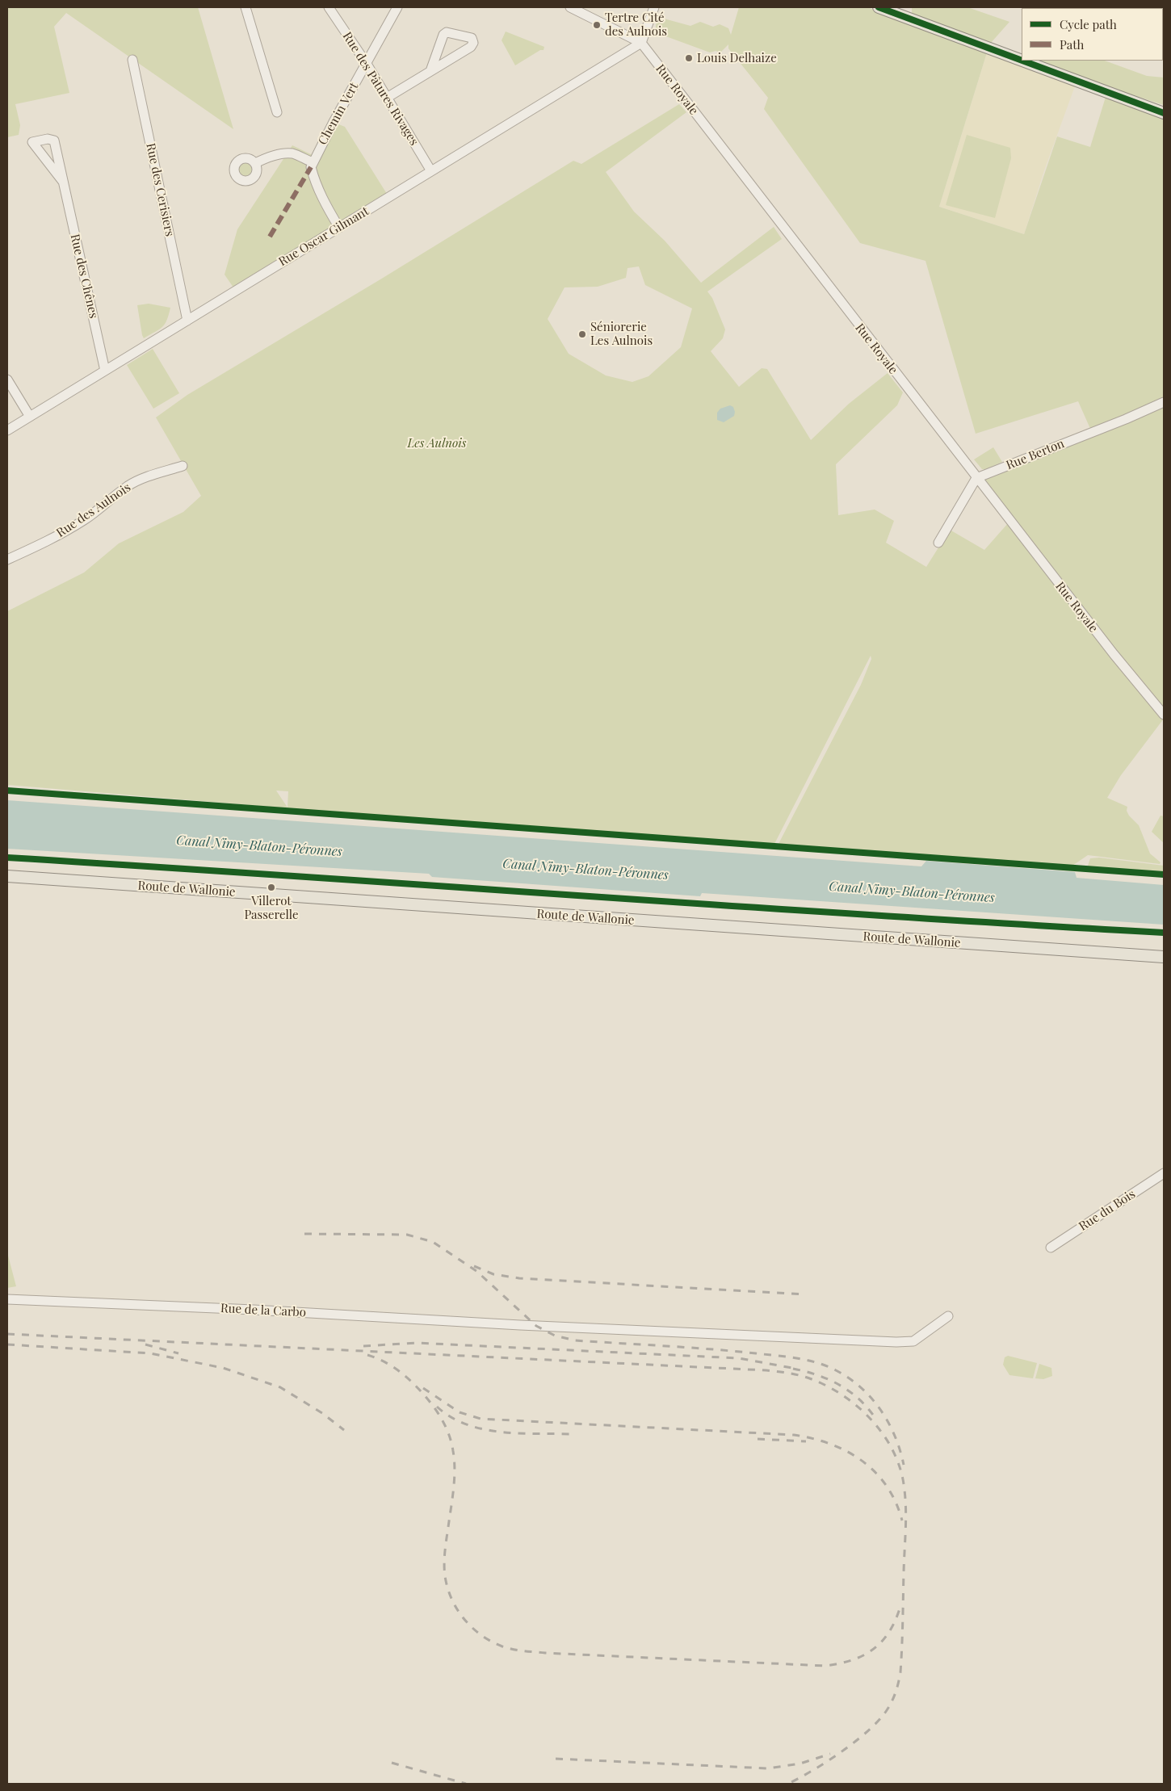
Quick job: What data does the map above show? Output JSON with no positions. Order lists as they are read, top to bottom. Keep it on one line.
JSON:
{"streets":{"main road":["Route de Wallonie"],"street":["Rue des Pâtures Rivages","Rue Royale","Chemin Vert","Rue des Cerisiers","Rue Oscar Gilmant","Rue des Chênes","Rue Berton","Rue des Aulnois","Rue du Bois","Rue de la Carbo"]},"crossings":[["Rue des Pâtures Rivages","Chemin Vert"],["Rue des Pâtures Rivages","Rue Oscar Gilmant"],["Rue Royale","Rue Oscar Gilmant"],["Rue Royale","Rue Berton"],["Rue des Cerisiers","Rue Oscar Gilmant"],["Rue Oscar Gilmant","Rue des Chênes"]],"water":["Canal Nimy-Blaton-Péronnes"],"parks":["Les Aulnois"],"places":["Tertre Cité des Aulnois","Louis Delhaize","Séniorerie Les Aulnois","Villerot Passerelle"],"legend":["Cycle path","Path"]}
